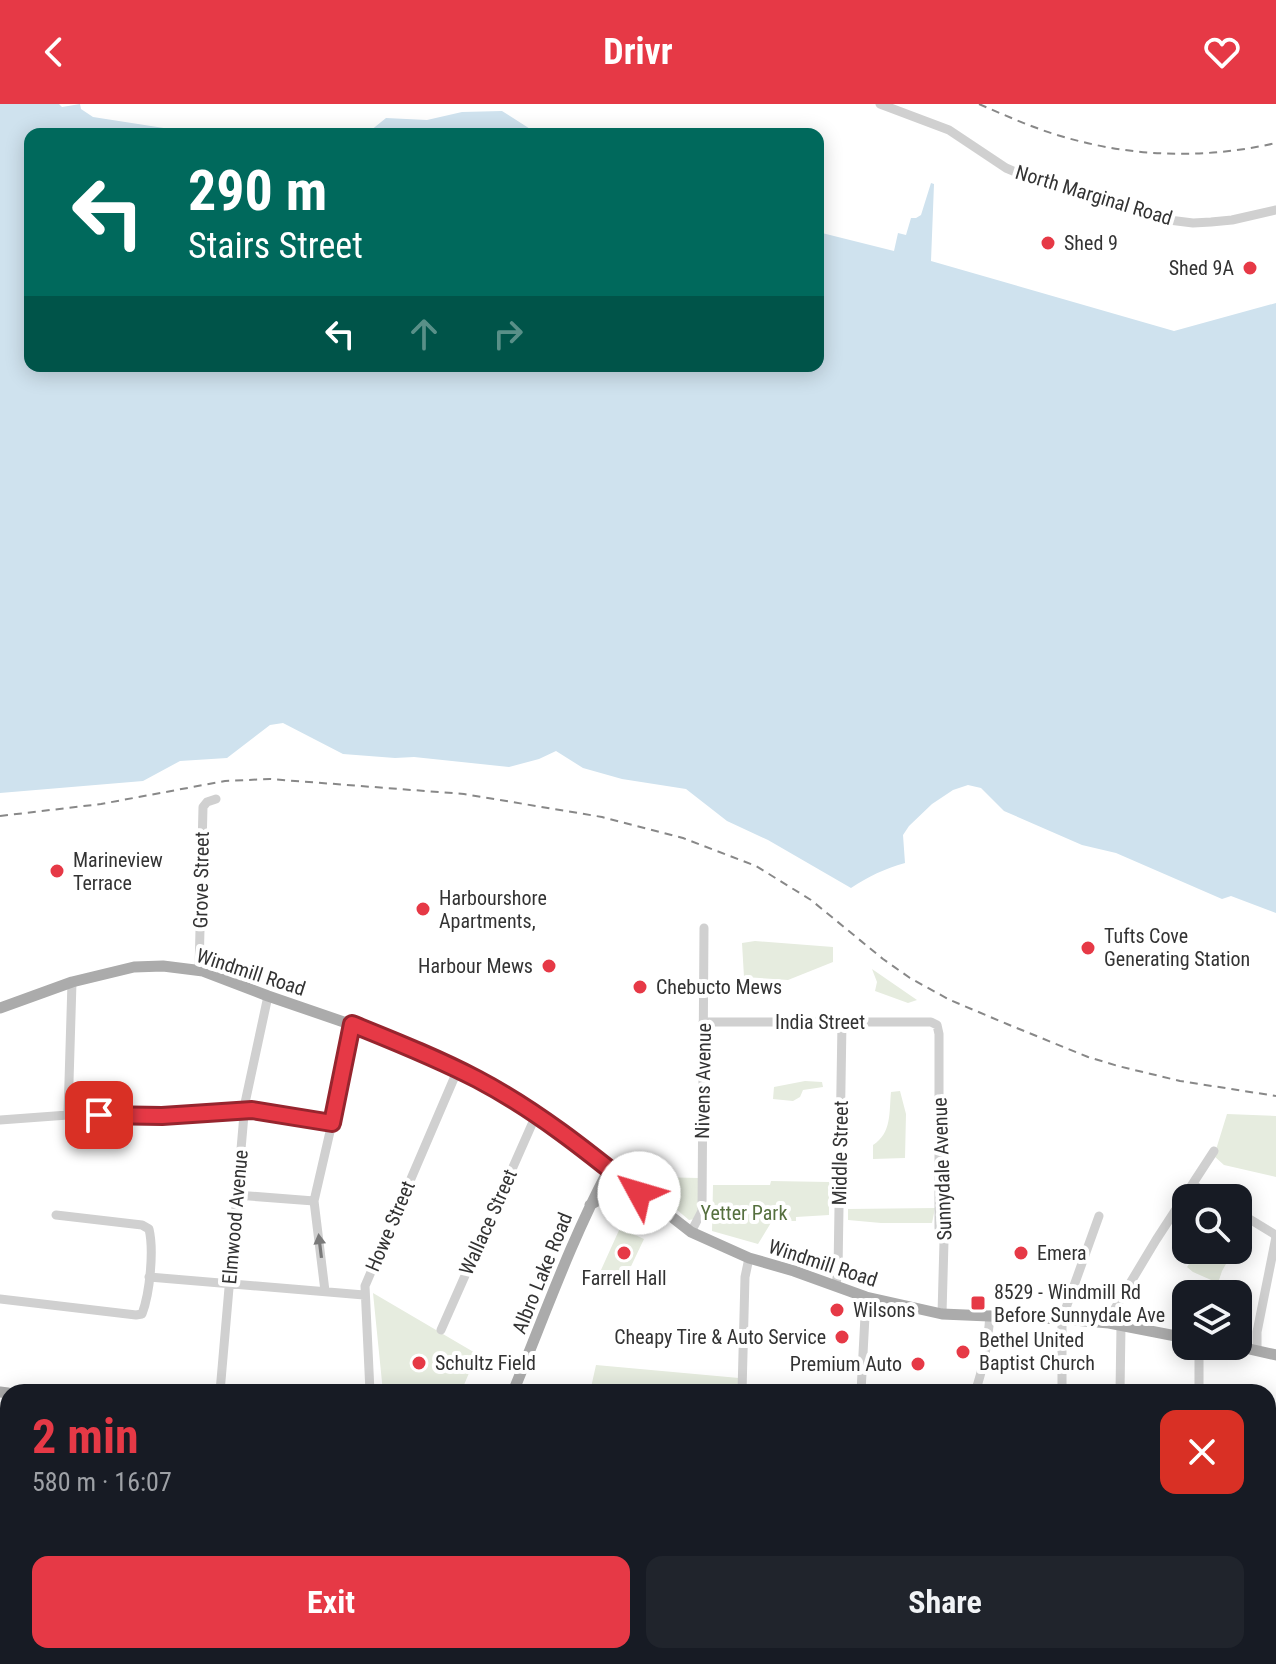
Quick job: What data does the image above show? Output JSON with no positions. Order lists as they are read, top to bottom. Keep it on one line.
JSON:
{"streets":{"main road":["Windmill Road","Albro Lake Road"],"street":["North Marginal Road","Grove Street","India Street","Nivens Avenue","Middle Street","Sunnydale Avenue","Elmwood Avenue","Wallace Street","Howe Street"]},"crossings":[["Grove Street","Windmill Road"],["Windmill Road","Nivens Avenue"],["Windmill Road","Middle Street"],["Windmill Road","Sunnydale Avenue"],["Windmill Road","Elmwood Avenue"],["Windmill Road","Wallace Street"],["Windmill Road","Howe Street"],["Windmill Road","Albro Lake Road"],["India Street","Nivens Avenue"],["India Street","Middle Street"],["India Street","Sunnydale Avenue"]],"parks":["Yetter Park"],"places":{"other":["Shed 9","Shed 9A","Marineview Terrace","Harbourshore Apartments,","Tufts Cove Generating Station","Harbour Mews","Chebucto Mews","Farrell Hall","Emera","Wilsons","Cheapy Tire & Auto Service","Bethel United Baptist Church","Schultz Field","Premium Auto"],"transit":["8529 - Windmill Rd Before Sunnydale Ave"]},"page":{"header":"Drivr","turn":["290 m","Stairs Street"],"heading":["2 min","580 m · 16:07"],"buttons":["Exit","Share"]}}
